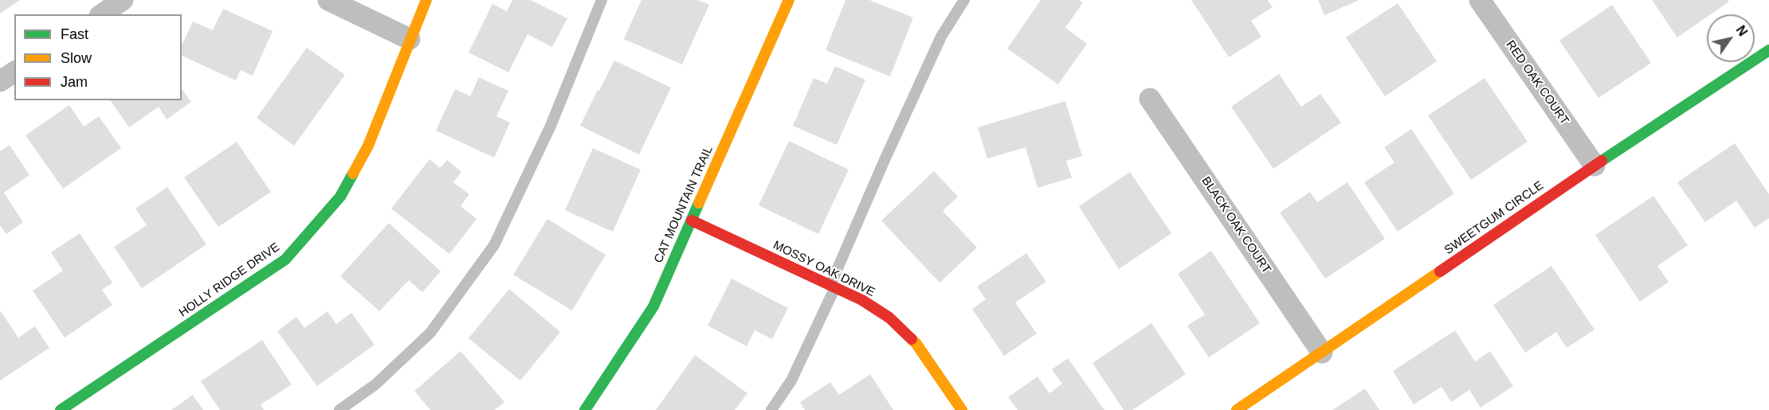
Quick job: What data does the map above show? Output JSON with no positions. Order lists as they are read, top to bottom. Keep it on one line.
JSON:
{"streets":{"street":["RED OAK COURT","CAT MOUNTAIN TRAIL","SWEETGUM CIRCLE","BLACK OAK COURT","MOSSY OAK DRIVE","HOLLY RIDGE DRIVE"]},"crossings":[["RED OAK COURT","SWEETGUM CIRCLE"],["CAT MOUNTAIN TRAIL","MOSSY OAK DRIVE"],["SWEETGUM CIRCLE","BLACK OAK COURT"]],"legend":["Fast","Slow","Jam"],"north":"top right"}
